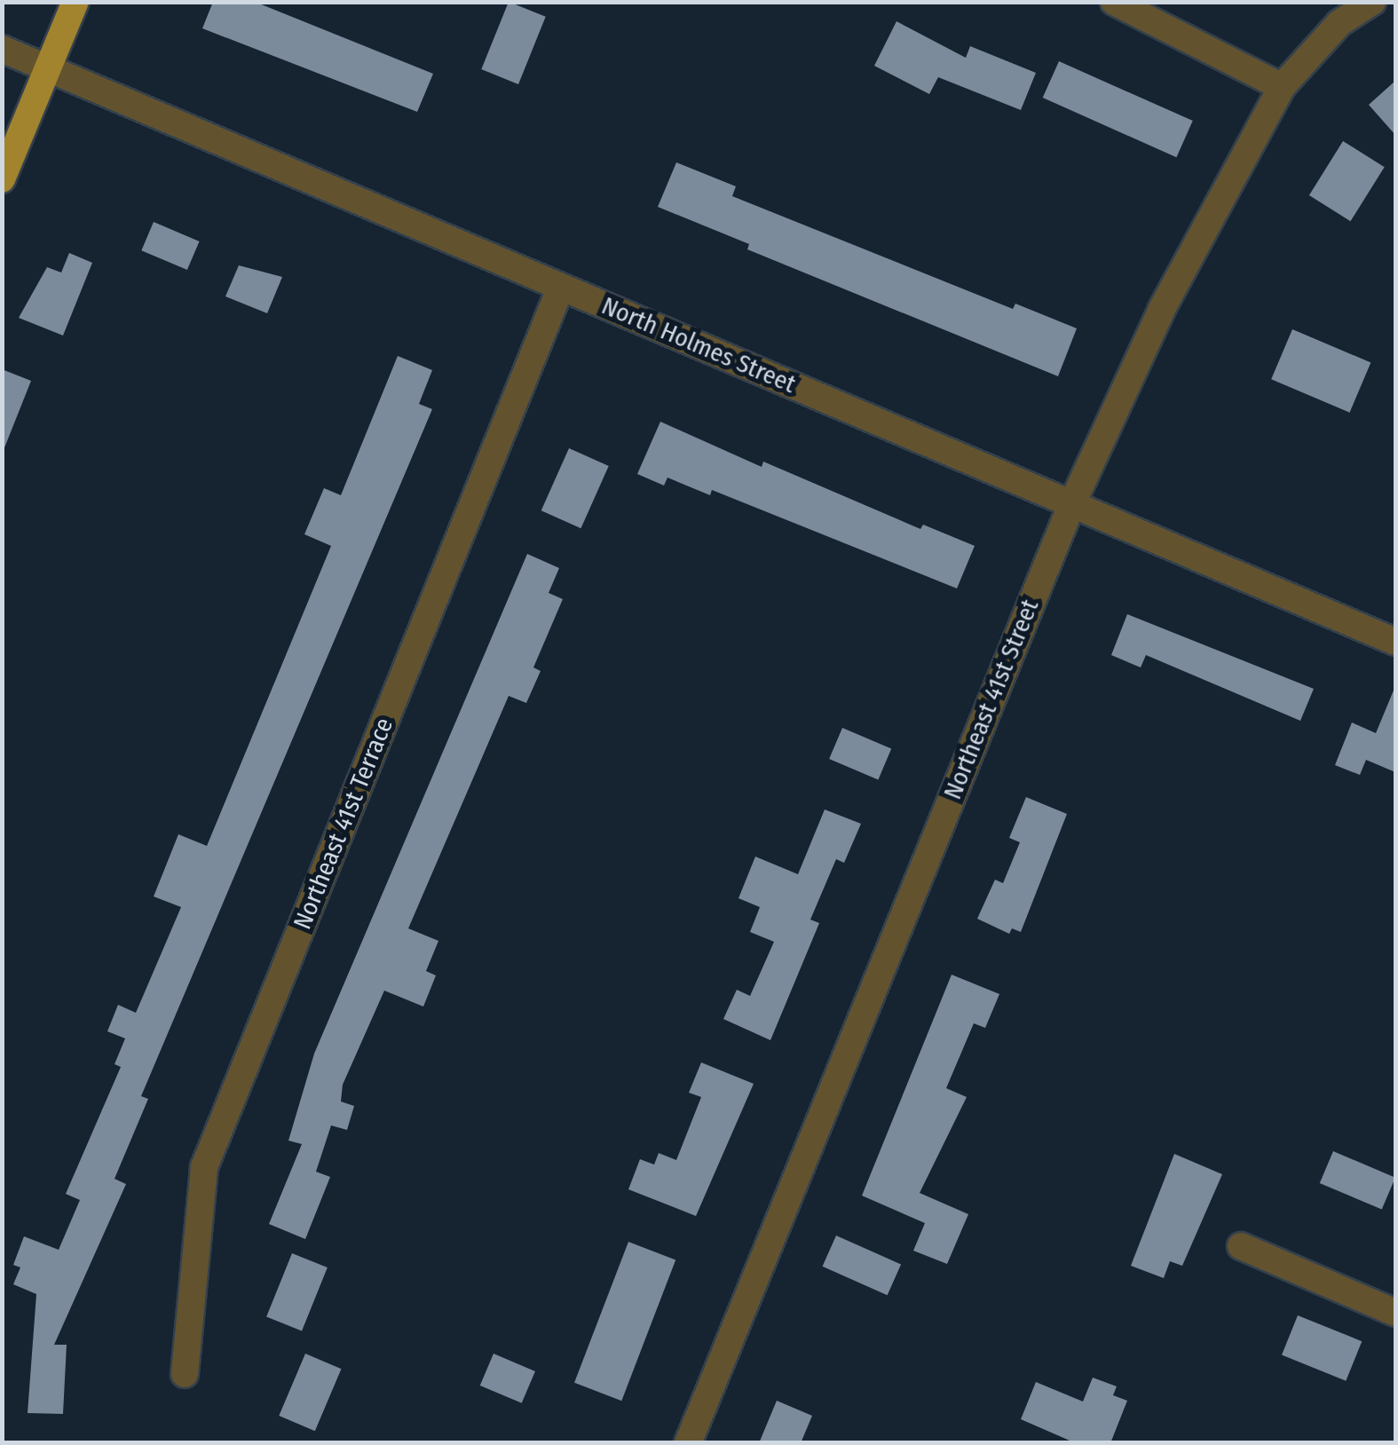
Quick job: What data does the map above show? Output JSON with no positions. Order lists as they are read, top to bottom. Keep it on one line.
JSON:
{"streets":{"street":["North Holmes Street","Northeast 41st Street","Northeast 41st Terrace"]},"crossings":[["North Holmes Street","Northeast 41st Street"],["North Holmes Street","Northeast 41st Terrace"]]}
